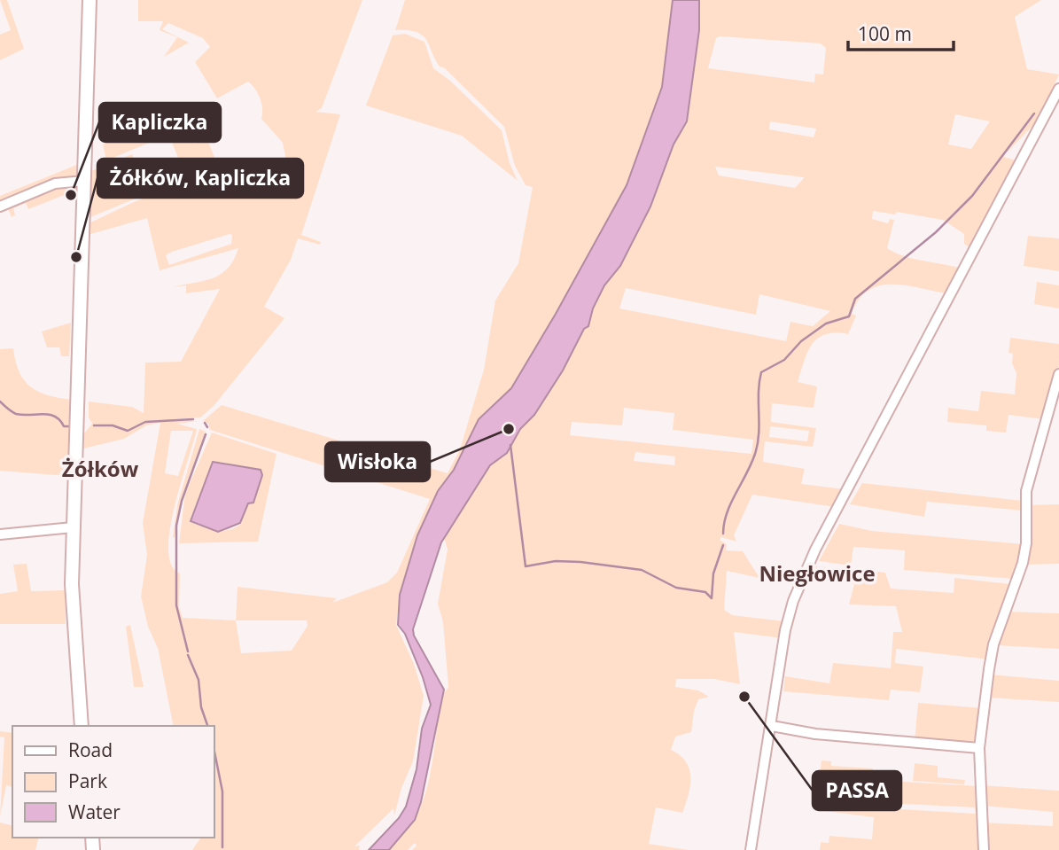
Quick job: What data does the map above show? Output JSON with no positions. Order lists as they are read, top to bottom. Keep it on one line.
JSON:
{"districts":["Żółków","Niegłowice"],"places":["Kapliczka","Żółków, Kapliczka","Wisłoka","PASSA"],"legend":["Road","Park","Water"],"scale_bar":"100 m"}
